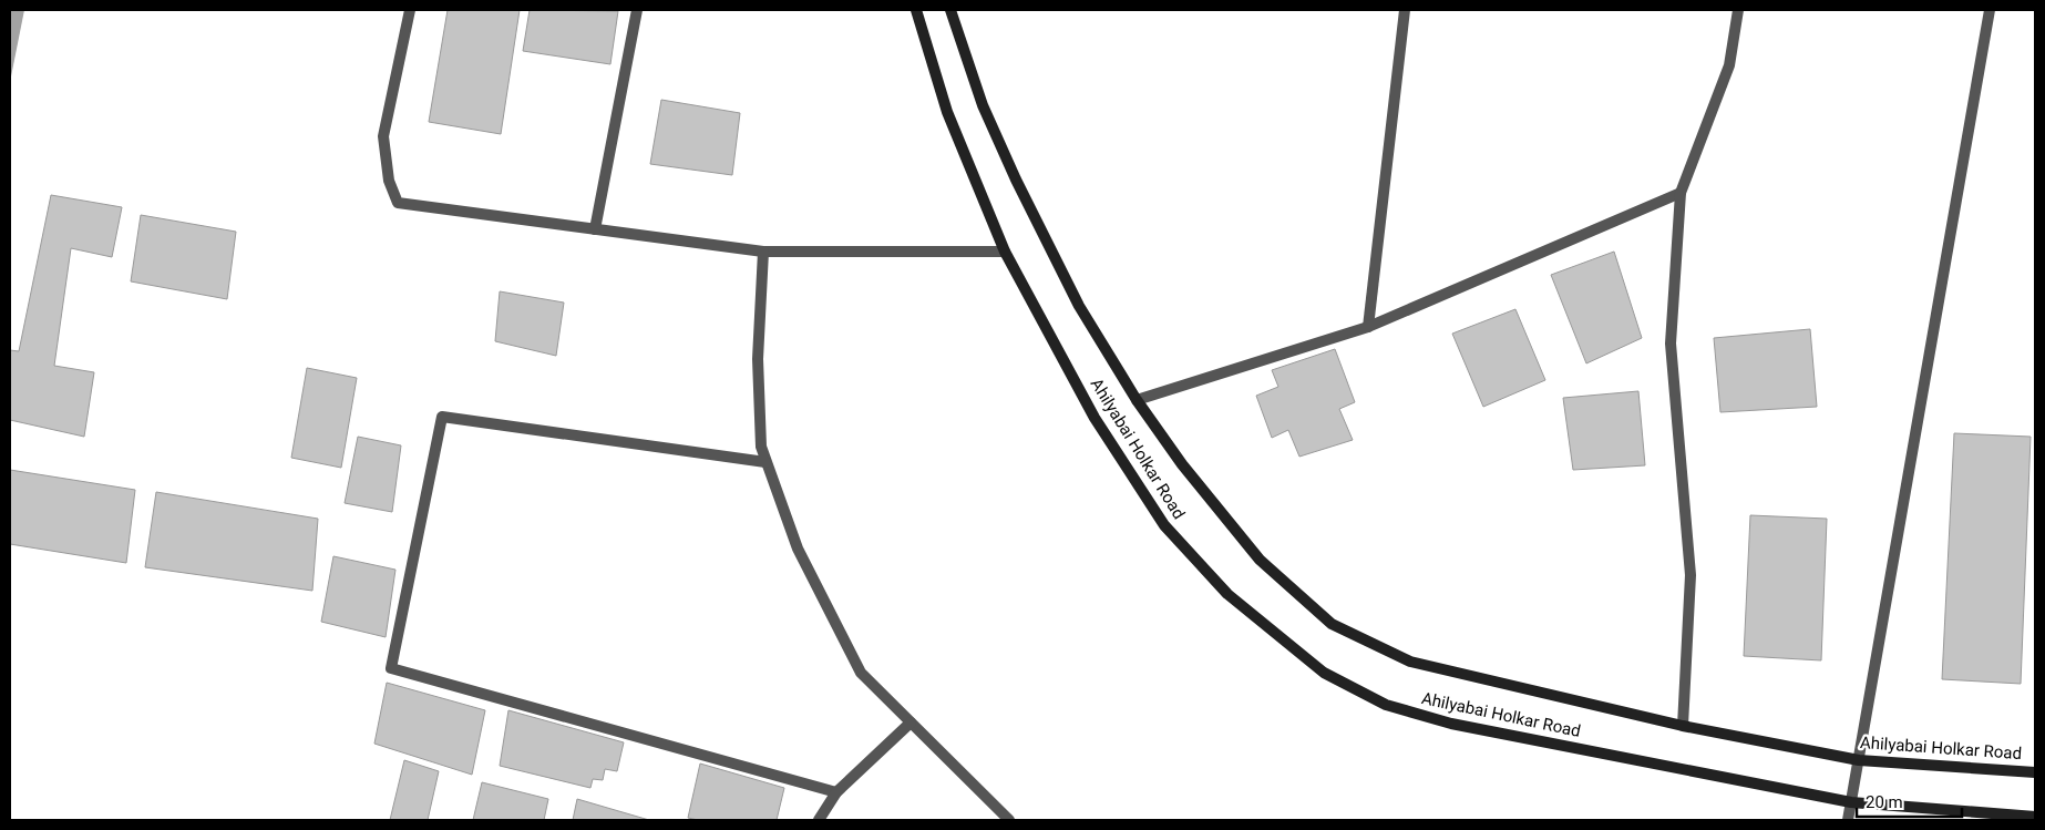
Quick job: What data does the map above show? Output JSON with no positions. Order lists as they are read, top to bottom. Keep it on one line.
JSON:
{"streets":{"main road":["Ahilyabai Holkar Road"]},"scale_bar":"20 m"}
